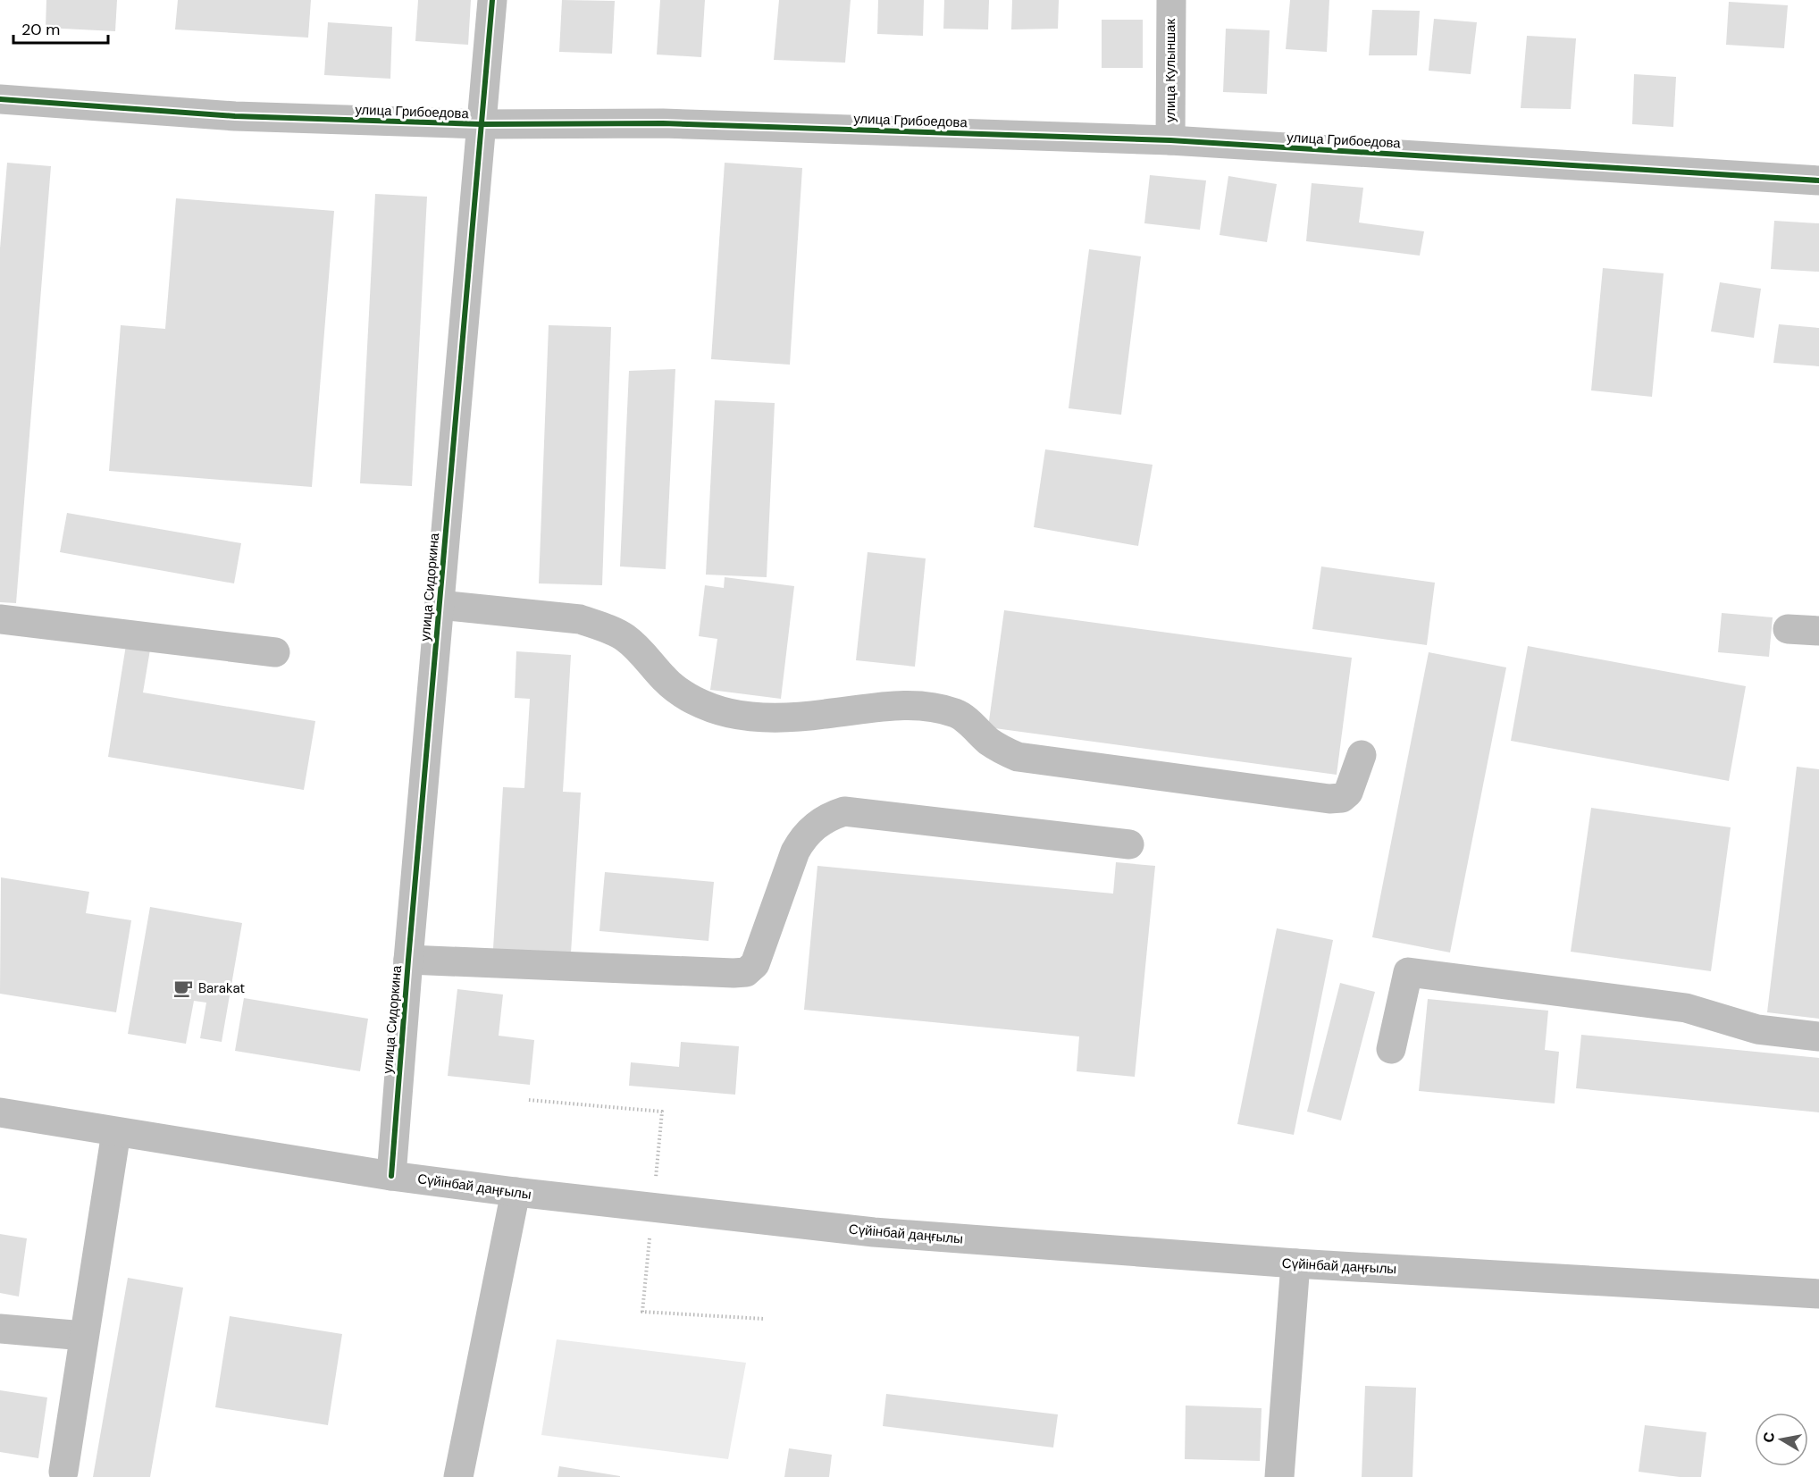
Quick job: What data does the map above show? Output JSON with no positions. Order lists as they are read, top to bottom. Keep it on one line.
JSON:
{"streets":{"street":["улица Кулыншак","улица Грибоедова","улица Сидоркина","Сүйінбай даңғылы"]},"crossings":[["улица Кулыншак","улица Грибоедова"],["улица Грибоедова","улица Сидоркина"],["улица Сидоркина","Сүйінбай даңғылы"]],"places":{"cafe":["Barakat"]},"scale_bar":"20 m","north":"left"}
